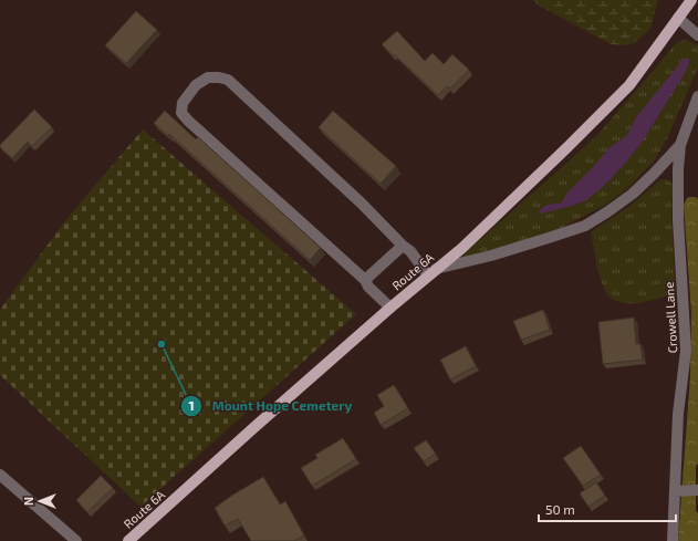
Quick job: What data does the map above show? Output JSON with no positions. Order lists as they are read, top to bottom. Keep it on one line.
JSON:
{"streets":{"main road":["Route 6A"],"street":["Crowell Lane"]},"places":["Mount Hope Cemetery"],"scale_bar":"50 m","north":"left"}
